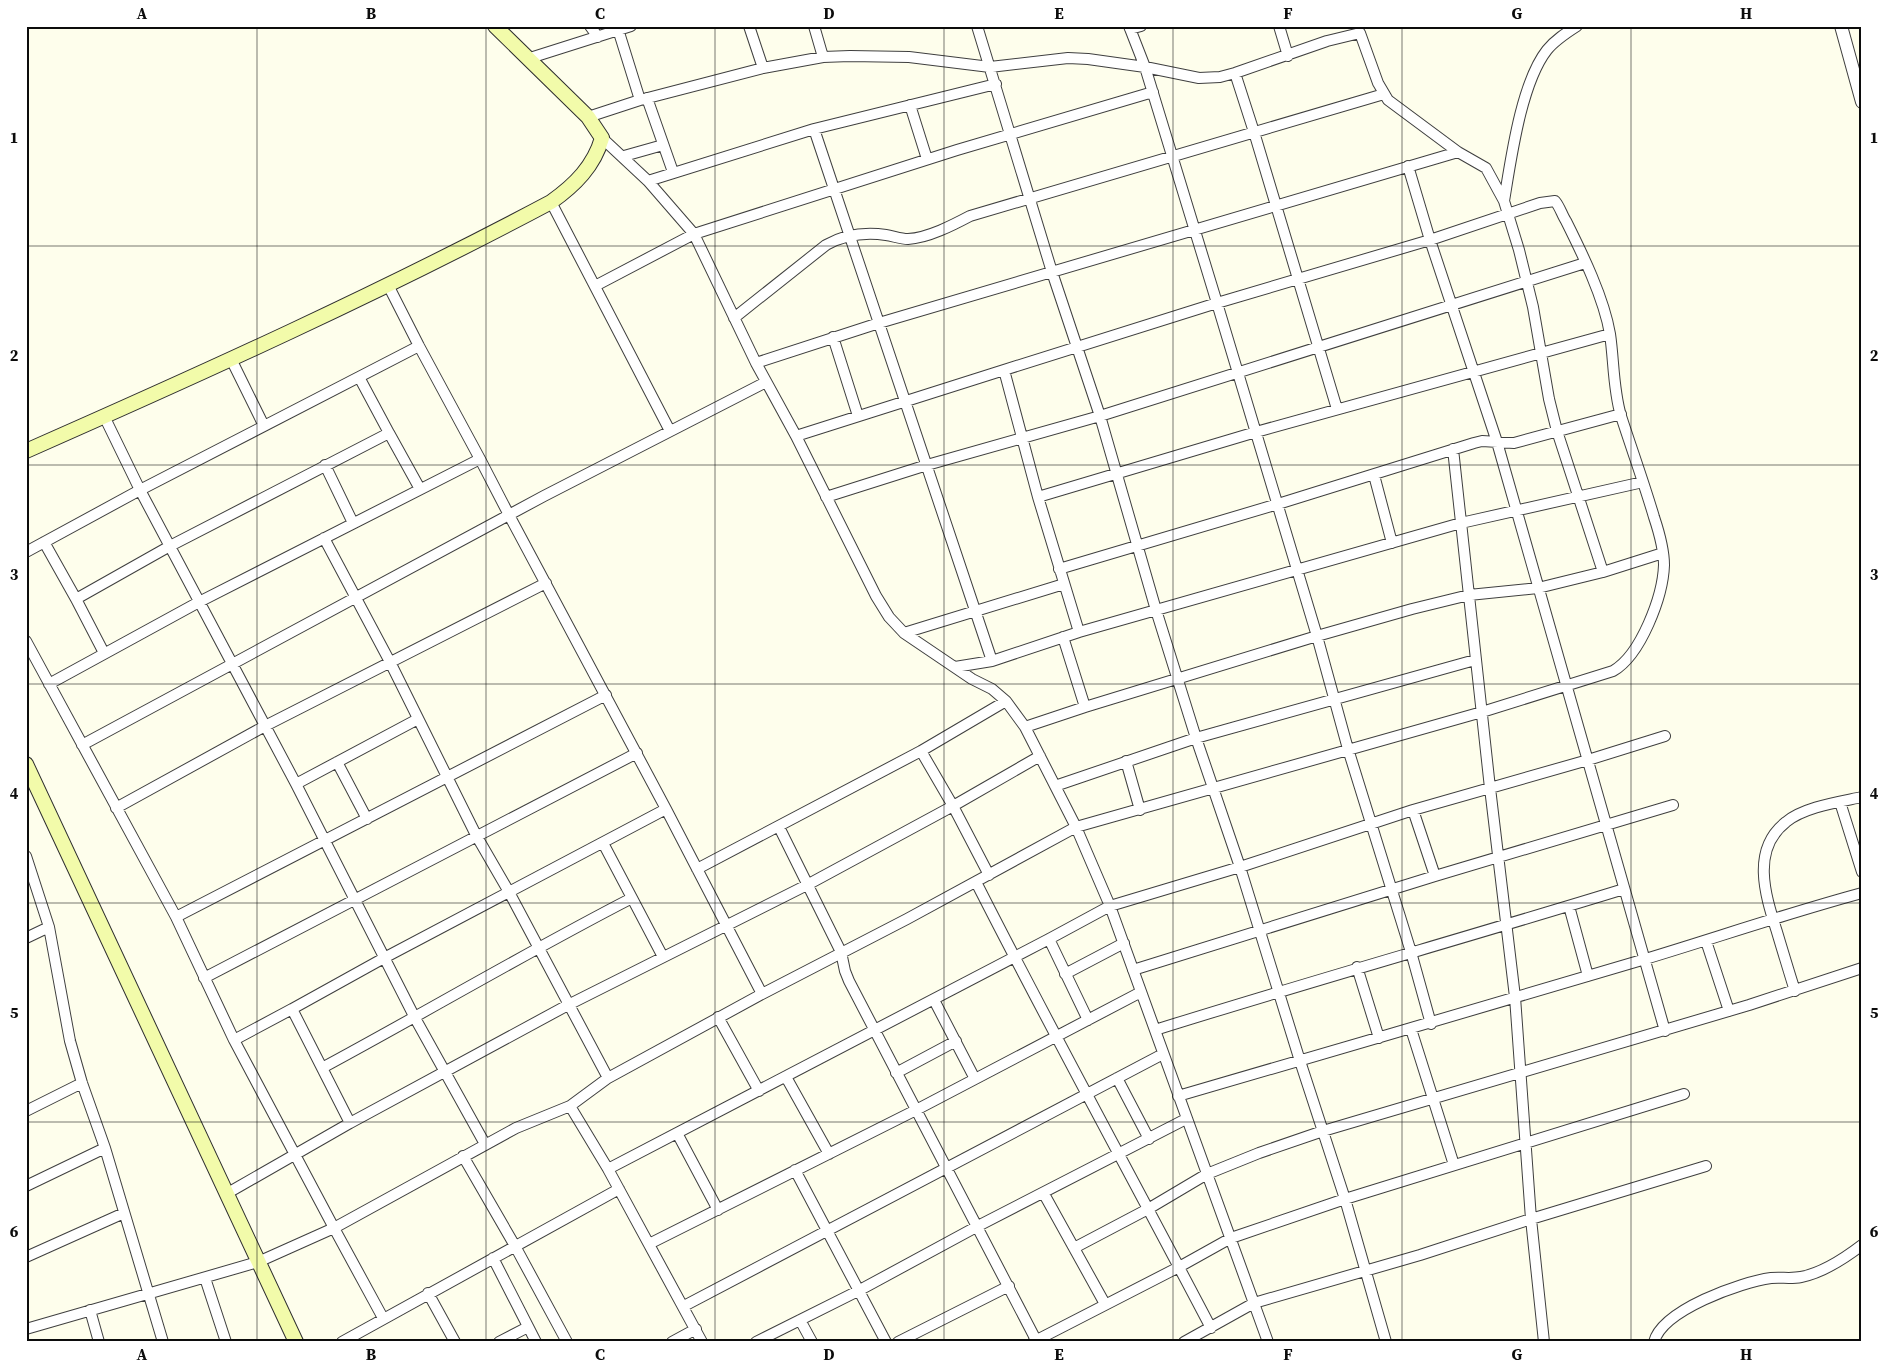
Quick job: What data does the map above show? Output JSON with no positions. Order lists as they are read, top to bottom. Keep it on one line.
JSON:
{"grid":{"columns":["A","B","C","D","E","F","G","H"],"rows":["1","2","3","4","5","6"]}}
